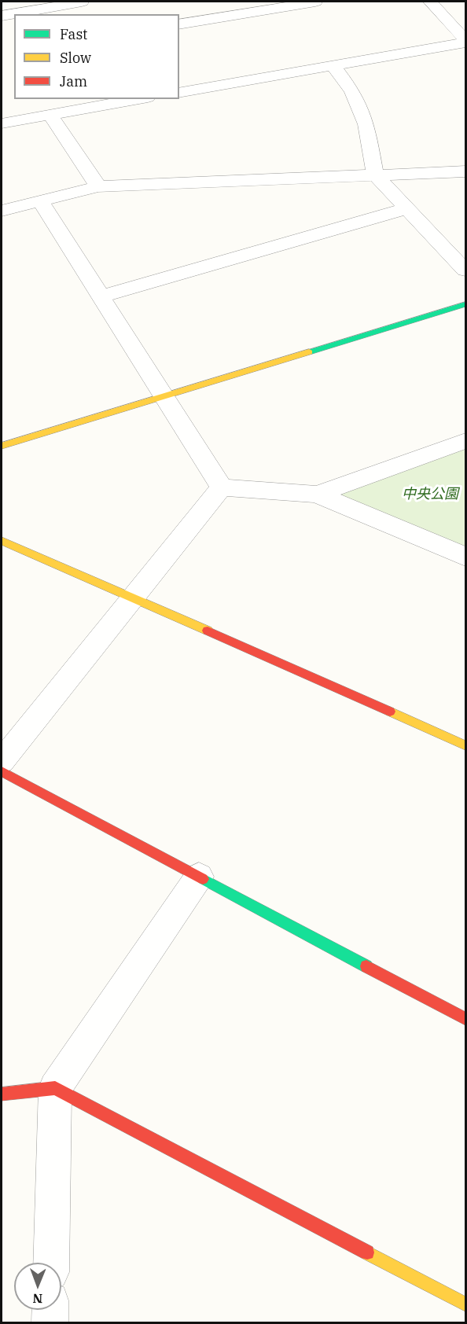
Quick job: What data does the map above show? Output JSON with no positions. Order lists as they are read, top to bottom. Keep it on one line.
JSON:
{"parks":["中央公園"],"legend":["Fast","Slow","Jam"],"north":"bottom"}
